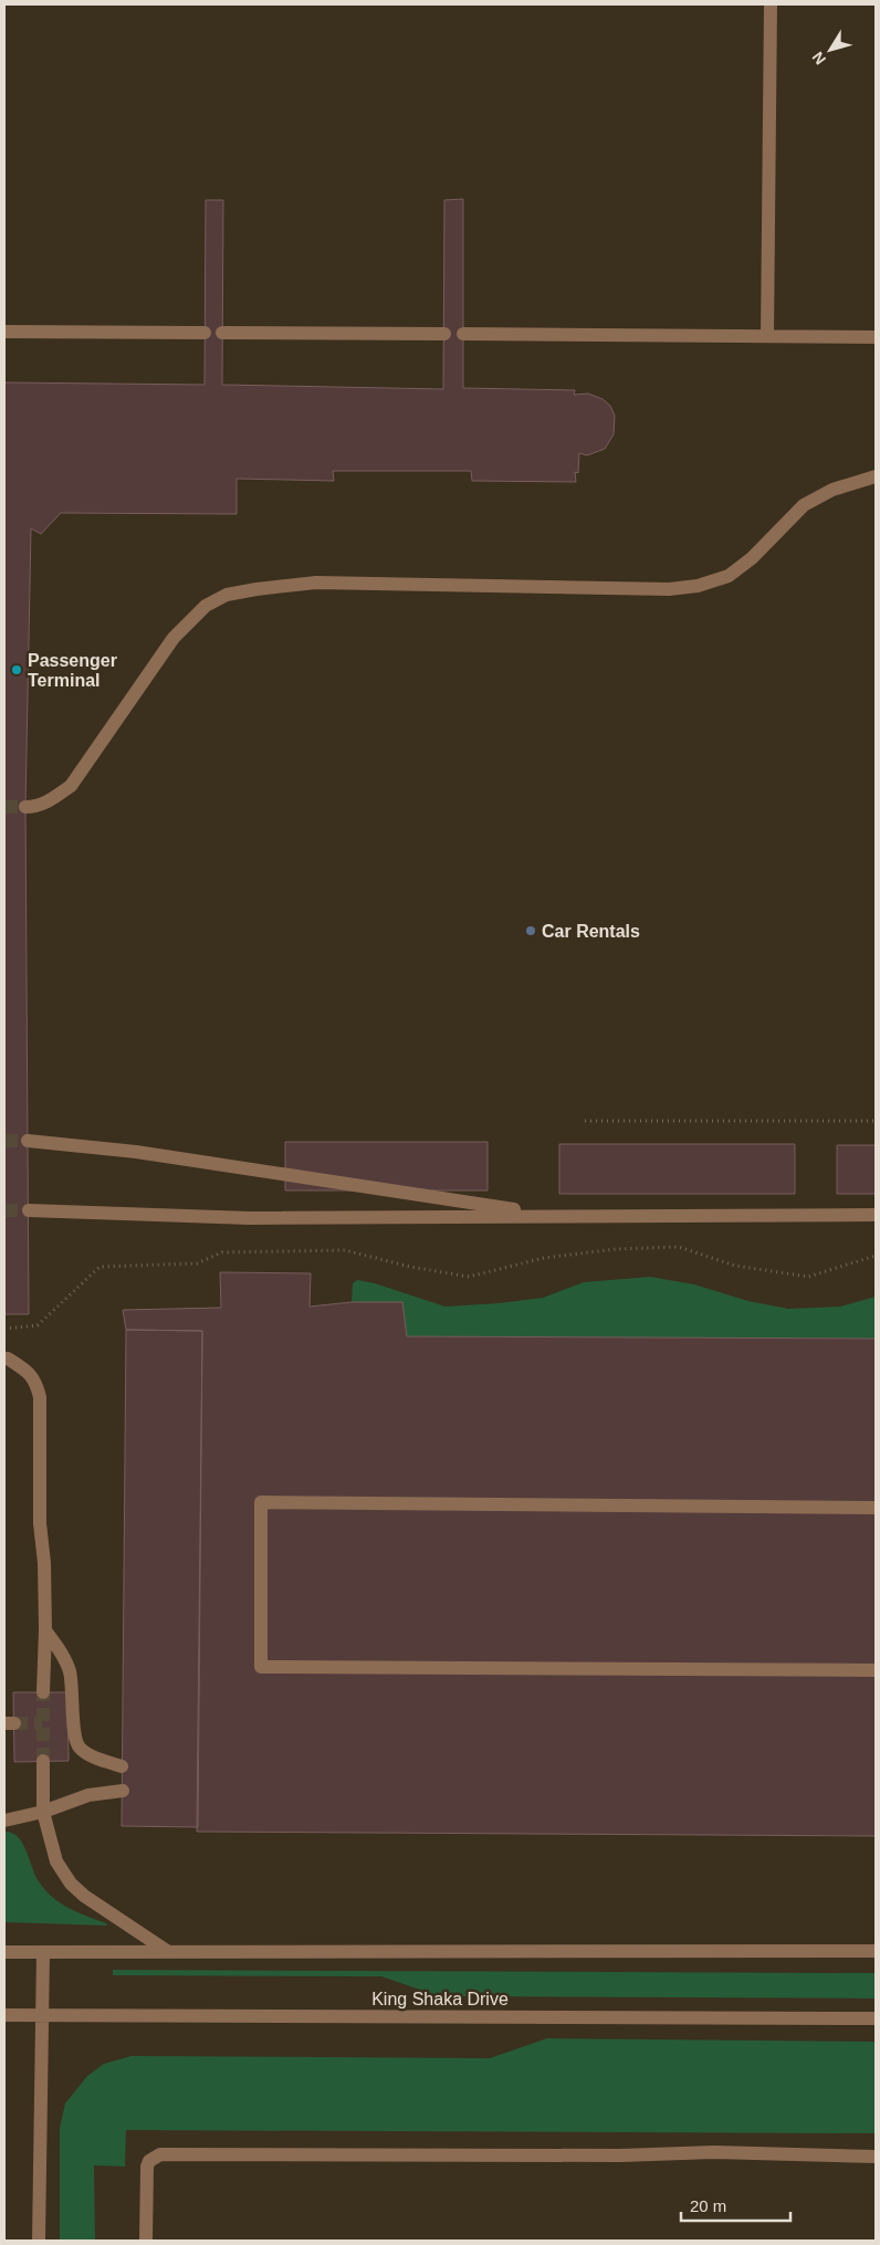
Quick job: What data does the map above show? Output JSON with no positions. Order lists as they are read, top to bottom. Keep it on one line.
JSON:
{"streets":{"street":["King Shaka Drive"]},"places":["Passenger Terminal","Car Rentals"],"scale_bar":"20 m","north":"bottom left"}
